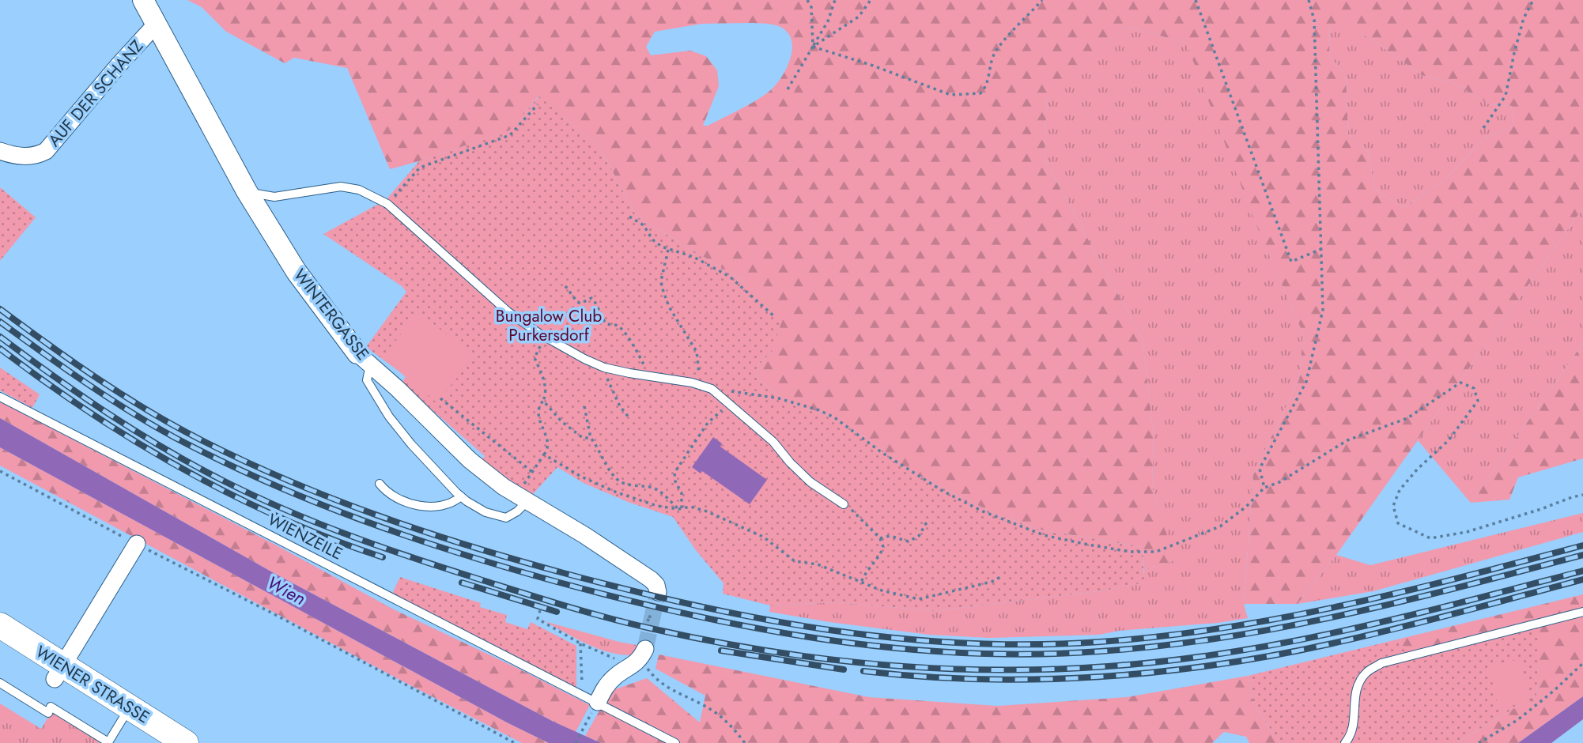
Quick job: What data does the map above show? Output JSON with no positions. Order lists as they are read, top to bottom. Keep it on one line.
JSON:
{"streets":{"main road":["WIENER STRASSE"],"street":["AUF DER SCHANZ","WINTERGASSE"],"lane":["WIENZEILE"]},"crossings":[["AUF DER SCHANZ","WINTERGASSE"]],"water":["Wien"],"parks":["Bungalow Club Purkersdorf"]}
